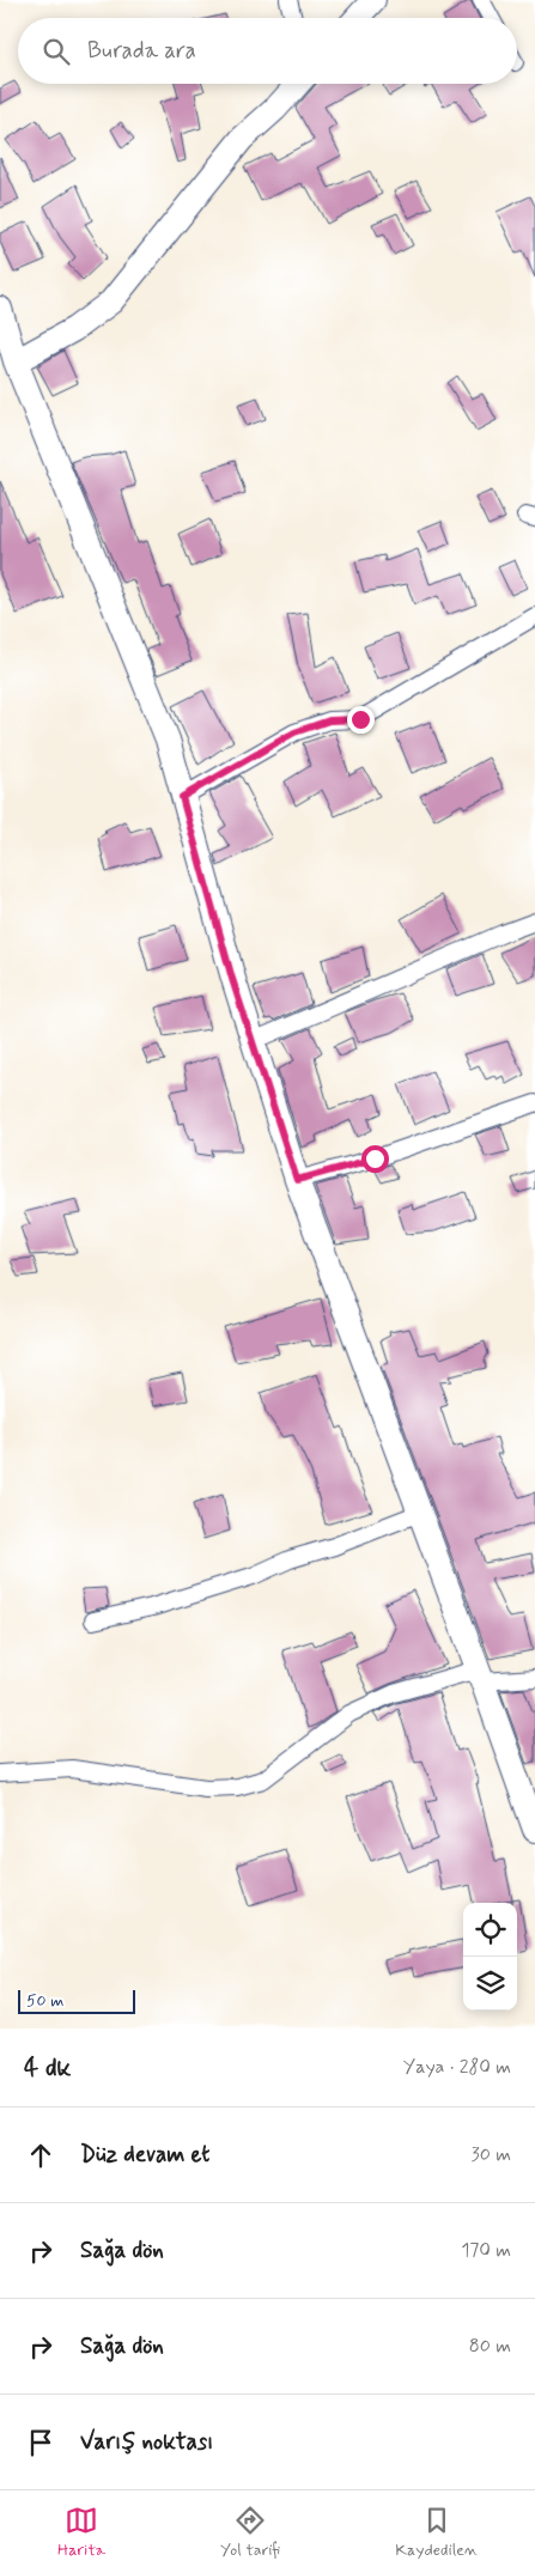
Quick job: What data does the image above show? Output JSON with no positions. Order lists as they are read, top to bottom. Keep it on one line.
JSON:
{"scale_bar":"50 m","page":{"search":"Burada ara","scale":"50 m","heading":["4 dk","Yaya · 280 m"],"list":[["Düz devam et","30 m"],["Sağa dön","170 m"],["Sağa dön","80 m"],"Varış noktası"],"nav":["Harita","Yol tarifi","Kaydedilen"]}}
